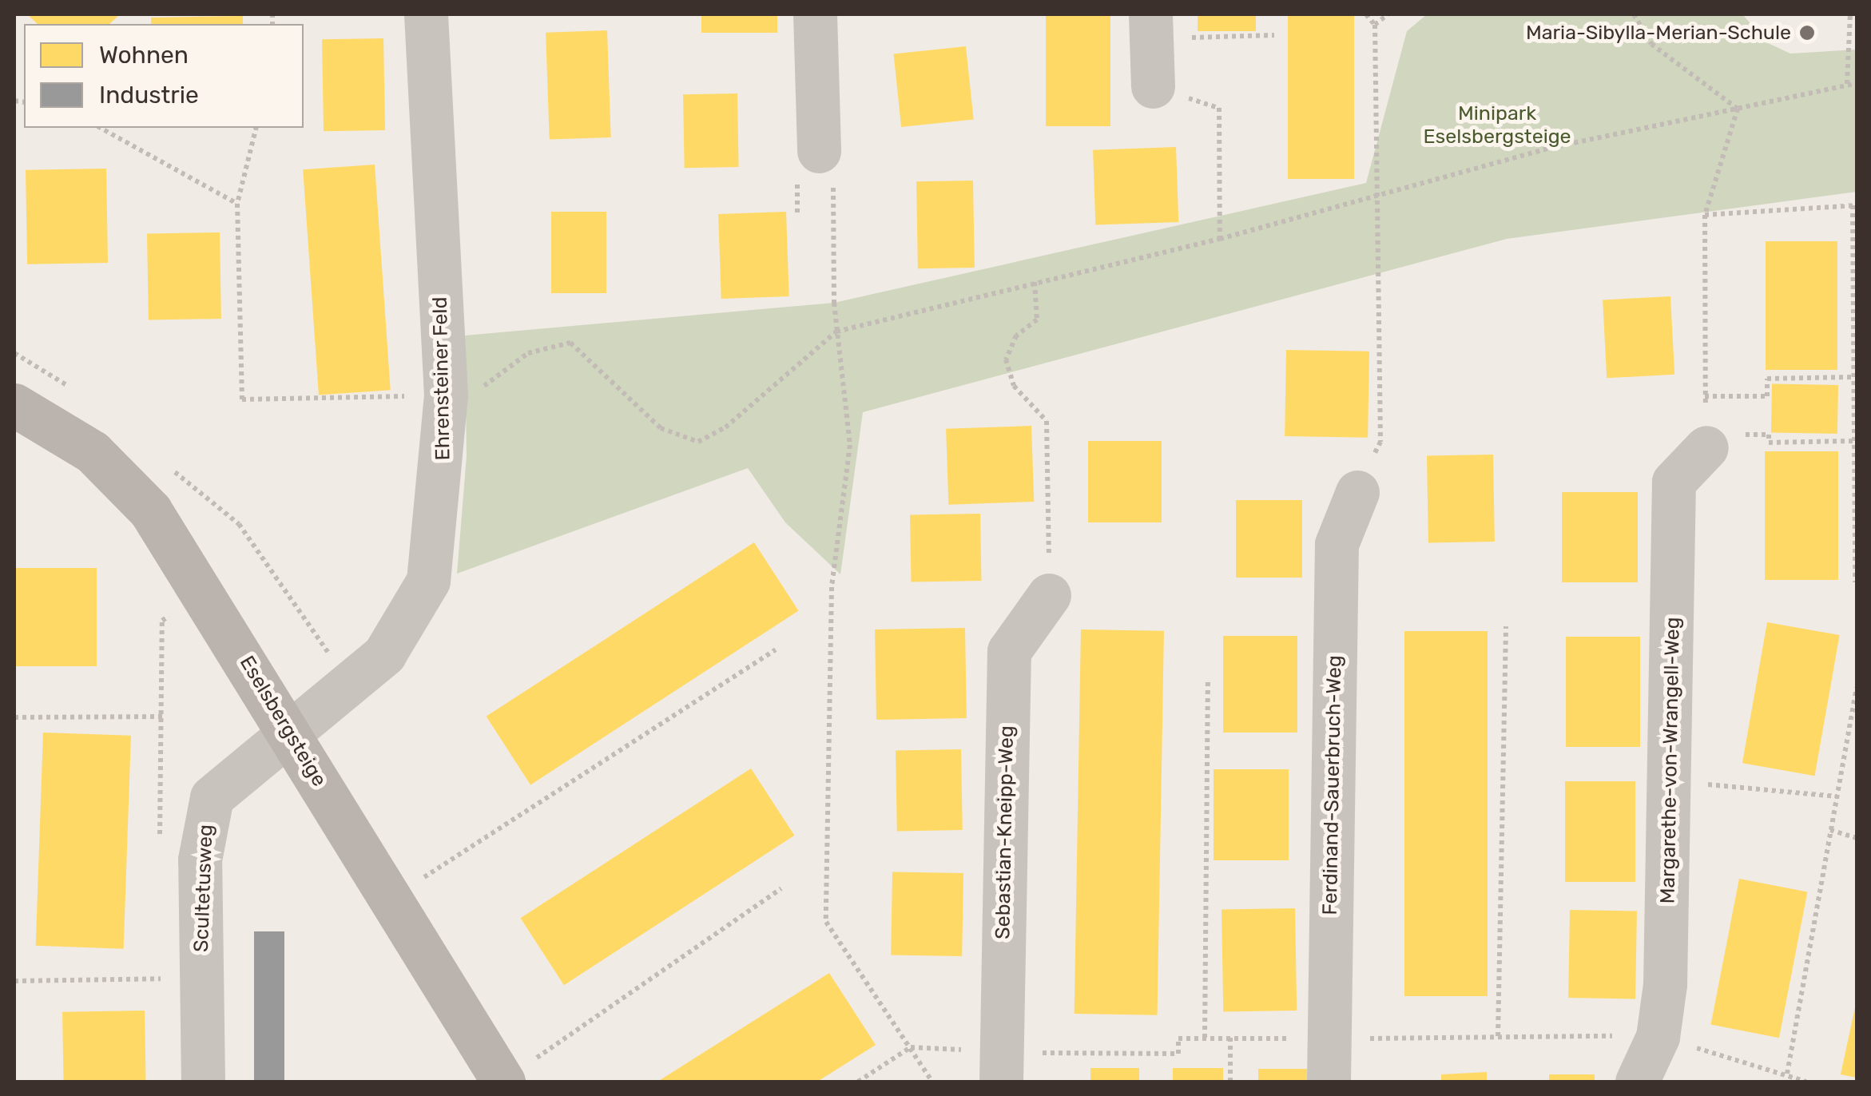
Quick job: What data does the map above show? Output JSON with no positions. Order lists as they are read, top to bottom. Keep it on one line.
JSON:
{"streets":{"street":["Ehrensteiner Feld","Eselsbergsteige","Margarethe-von-Wrangell-Weg","Ferdinand-Sauerbruch-Weg","Sebastian-Kneipp-Weg","Scultetusweg"]},"crossings":[["Ehrensteiner Feld","Eselsbergsteige"],["Ehrensteiner Feld","Scultetusweg"],["Eselsbergsteige","Scultetusweg"]],"parks":["Minipark Eselsbergsteige"],"places":["Maria-Sibylla-Merian-Schule"],"legend":["Wohnen","Industrie"]}
